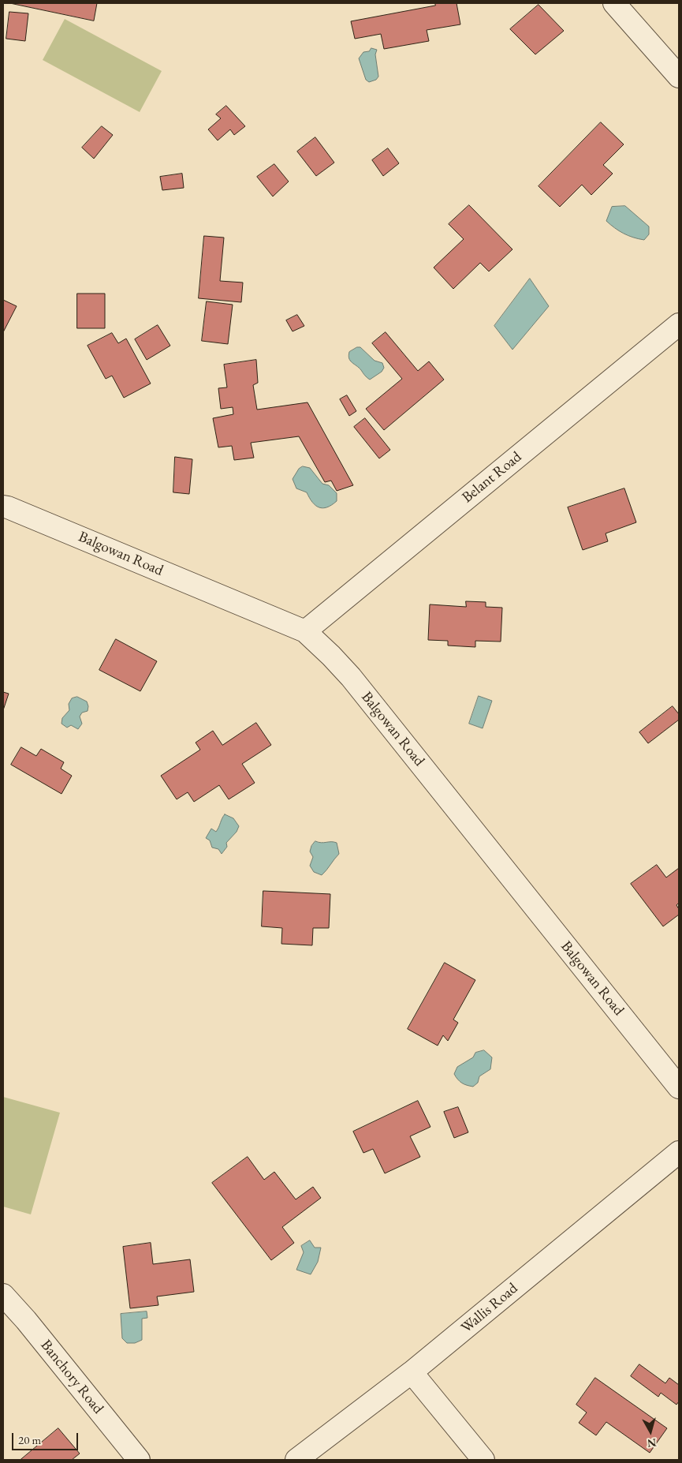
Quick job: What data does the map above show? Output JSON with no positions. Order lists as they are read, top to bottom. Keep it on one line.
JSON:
{"streets":{"street":["Belant Road","Balgowan Road","Wallis Road","Banchory Road"]},"crossings":[["Belant Road","Balgowan Road"]],"scale_bar":"20 m","north":"bottom"}
